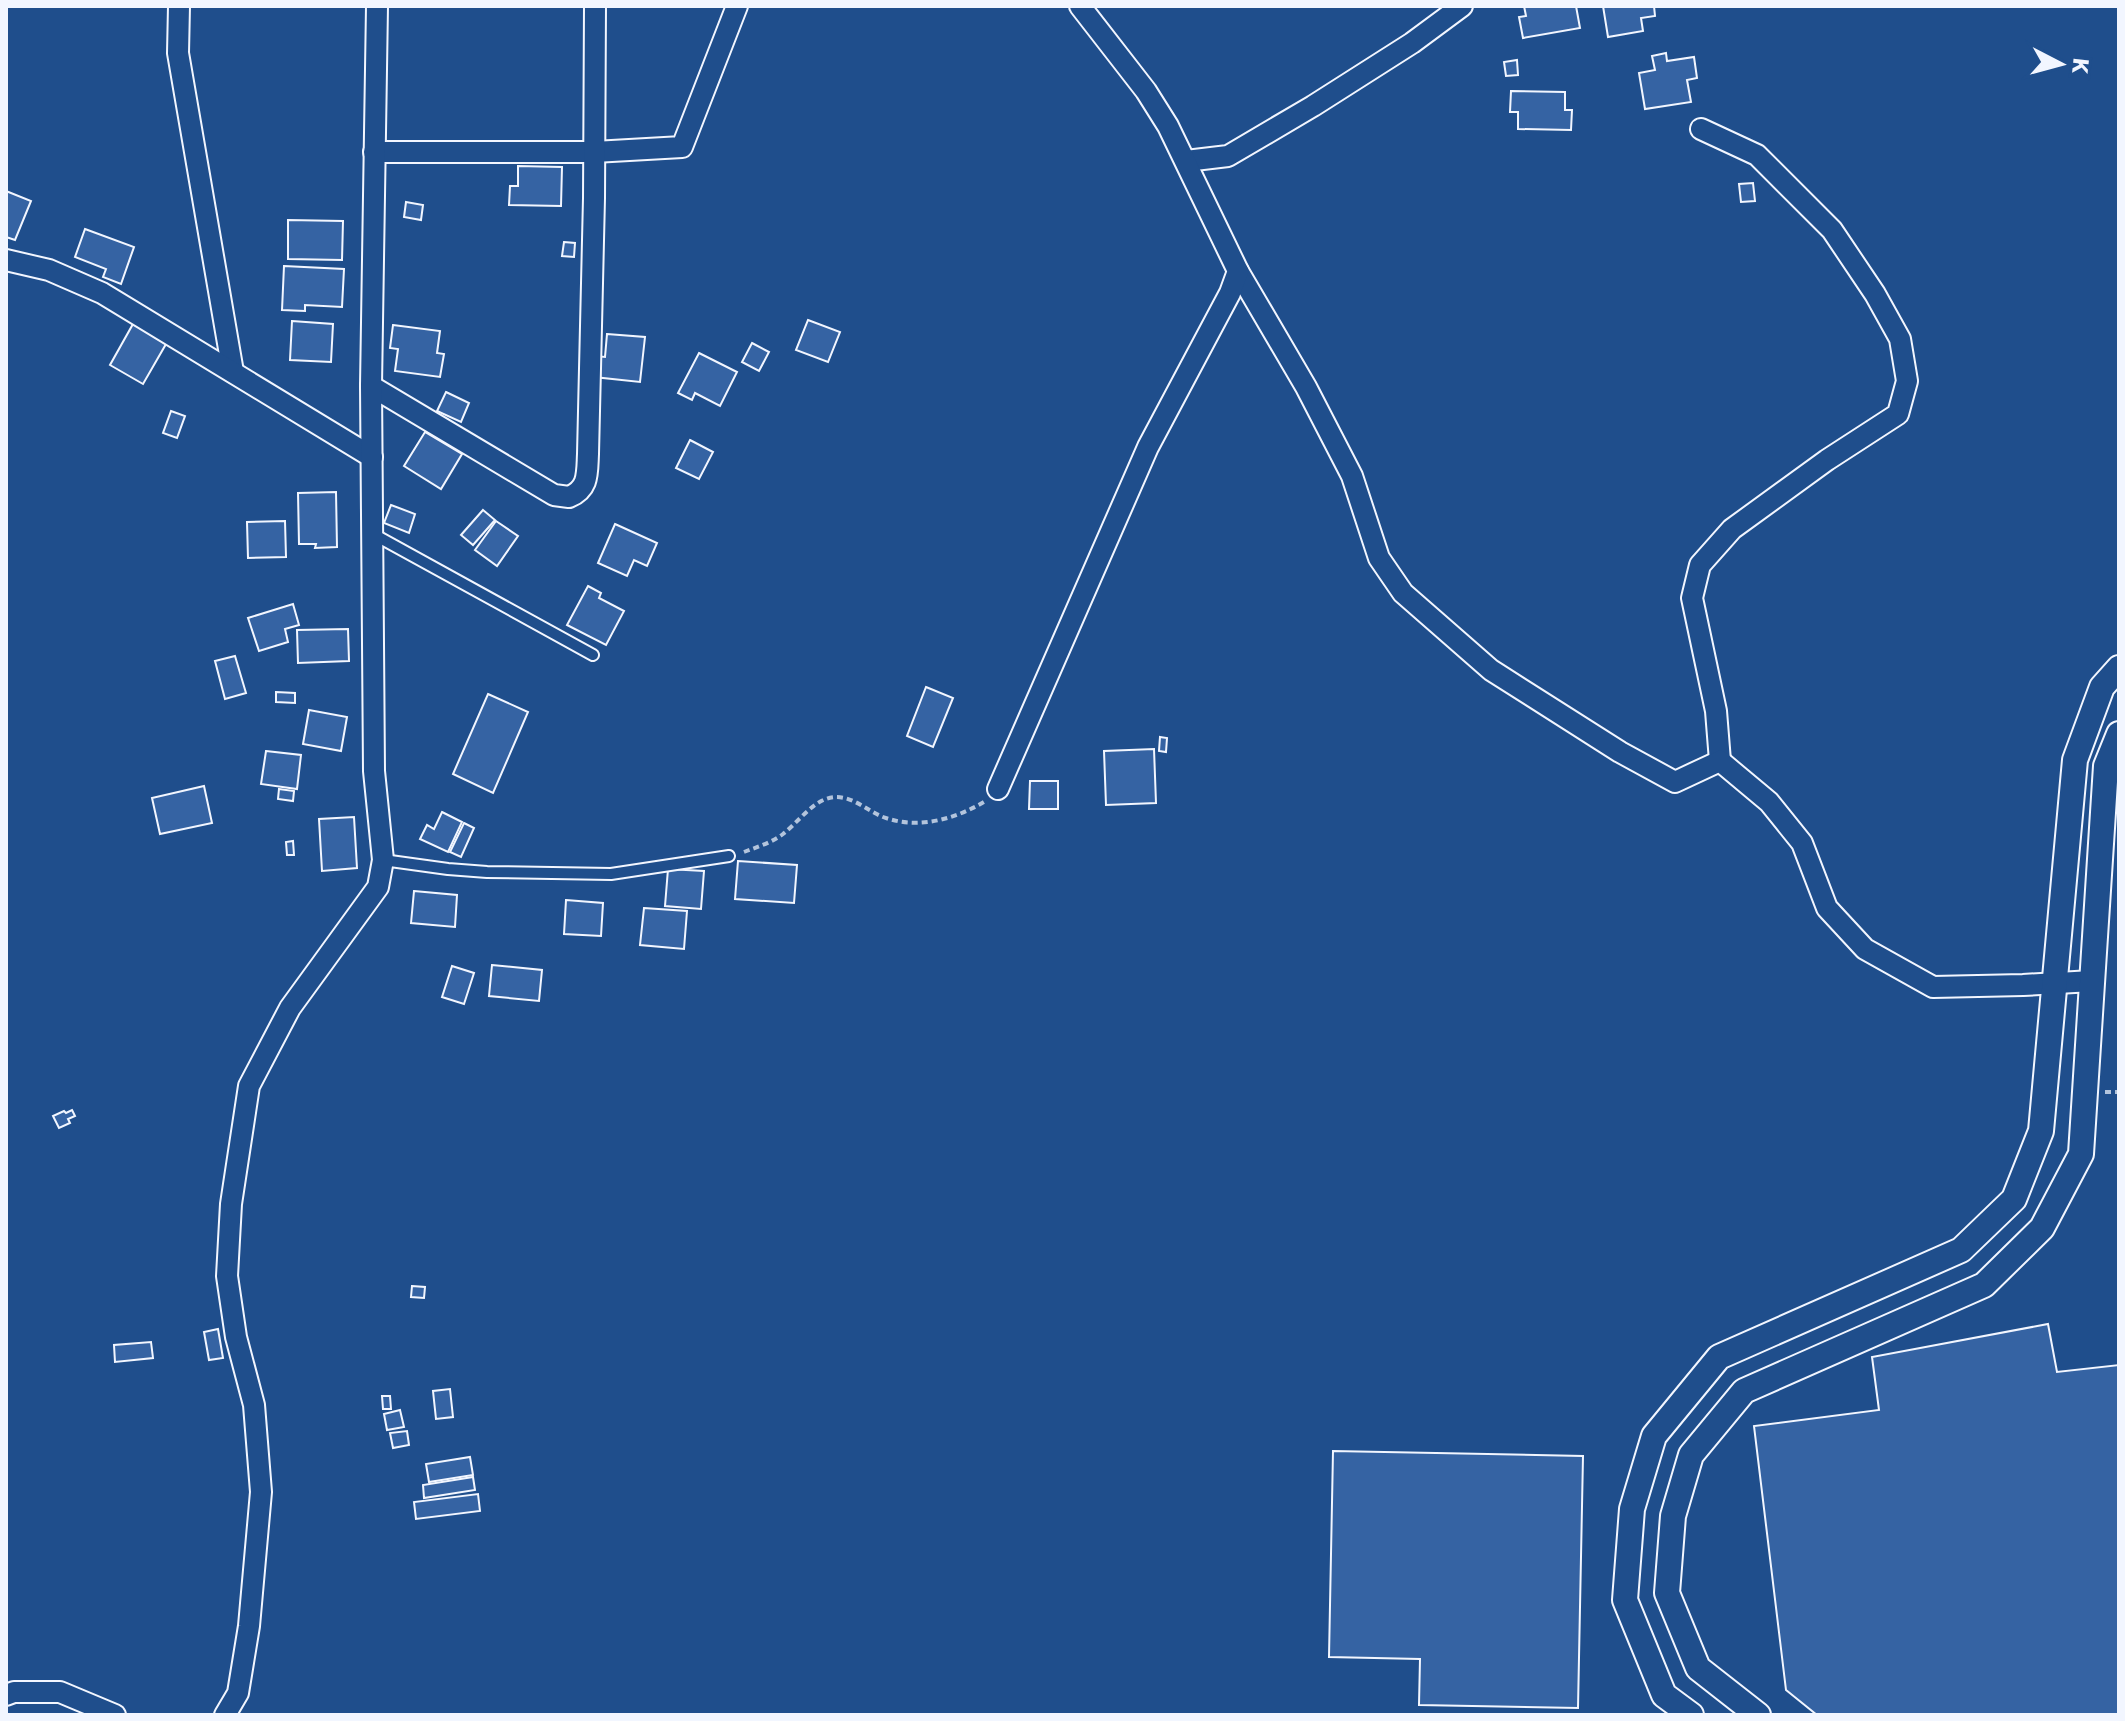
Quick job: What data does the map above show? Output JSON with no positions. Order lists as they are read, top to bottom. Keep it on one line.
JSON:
{"north":"right"}
